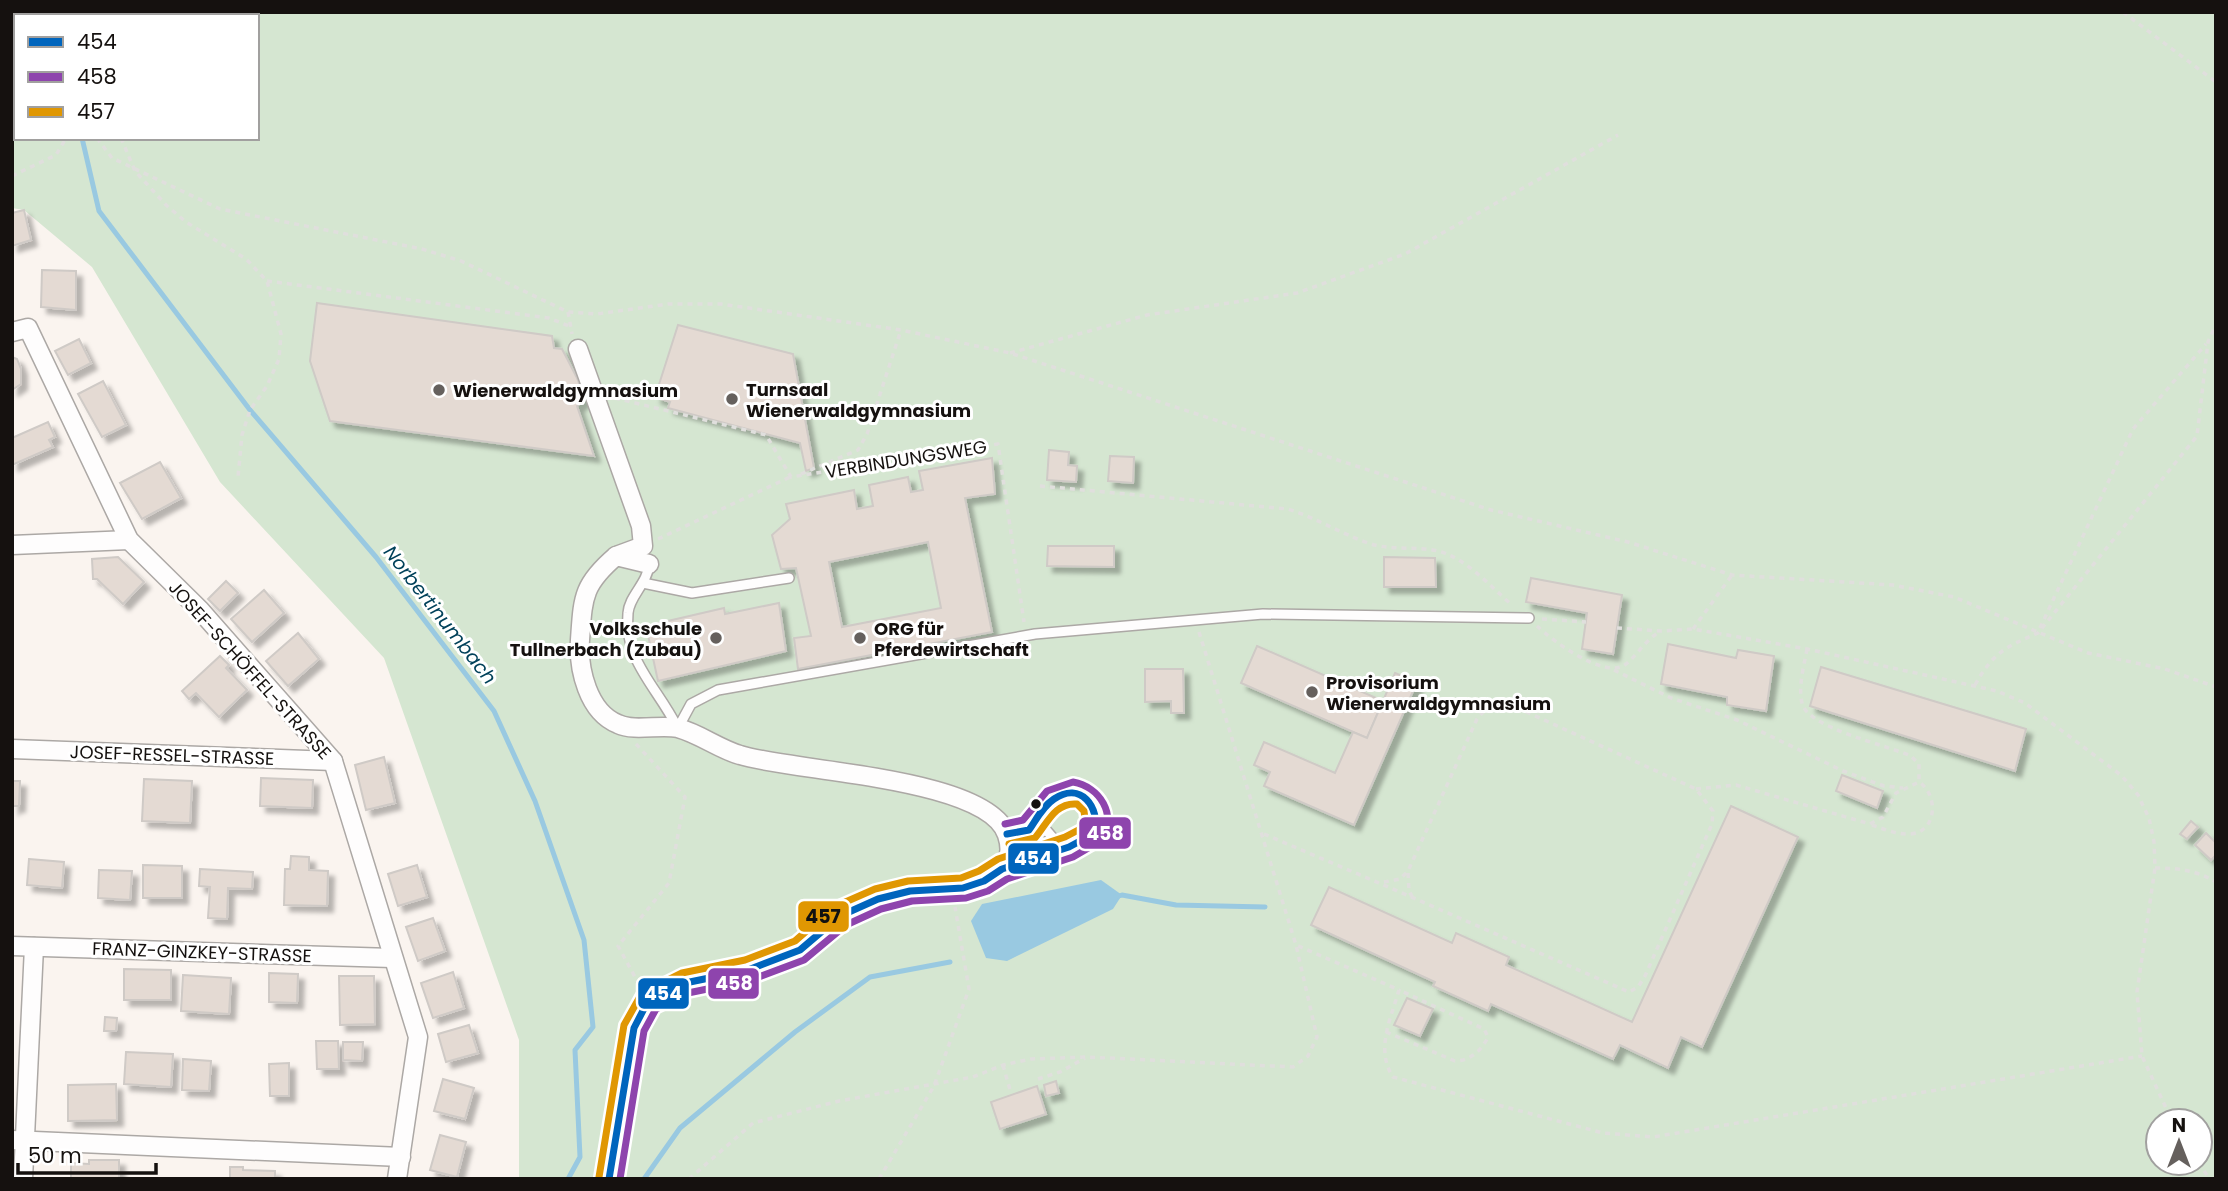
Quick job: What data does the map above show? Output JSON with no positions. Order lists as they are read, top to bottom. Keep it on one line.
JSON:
{"streets":{"street":["JOSEF-SCHÖFFEL-STRASSE","JOSEF-RESSEL-STRASSE","FRANZ-GINZKEY-STRASSE"],"path":["VERBINDUNGSWEG"]},"crossings":[["JOSEF-SCHÖFFEL-STRASSE","JOSEF-RESSEL-STRASSE"],["JOSEF-SCHÖFFEL-STRASSE","FRANZ-GINZKEY-STRASSE"]],"water":["Norbertinumbach"],"places":["Wienerwaldgymnasium","Turnsaal Wienerwaldgymnasium","Volksschule Tullnerbach (Zubau)","ORG für Pferdewirtschaft","Provisorium Wienerwaldgymnasium"],"lines":["transit line 458","transit line 454","transit line 457"],"legend":["454","458","457"],"scale_bar":"50 m","north":"top"}
